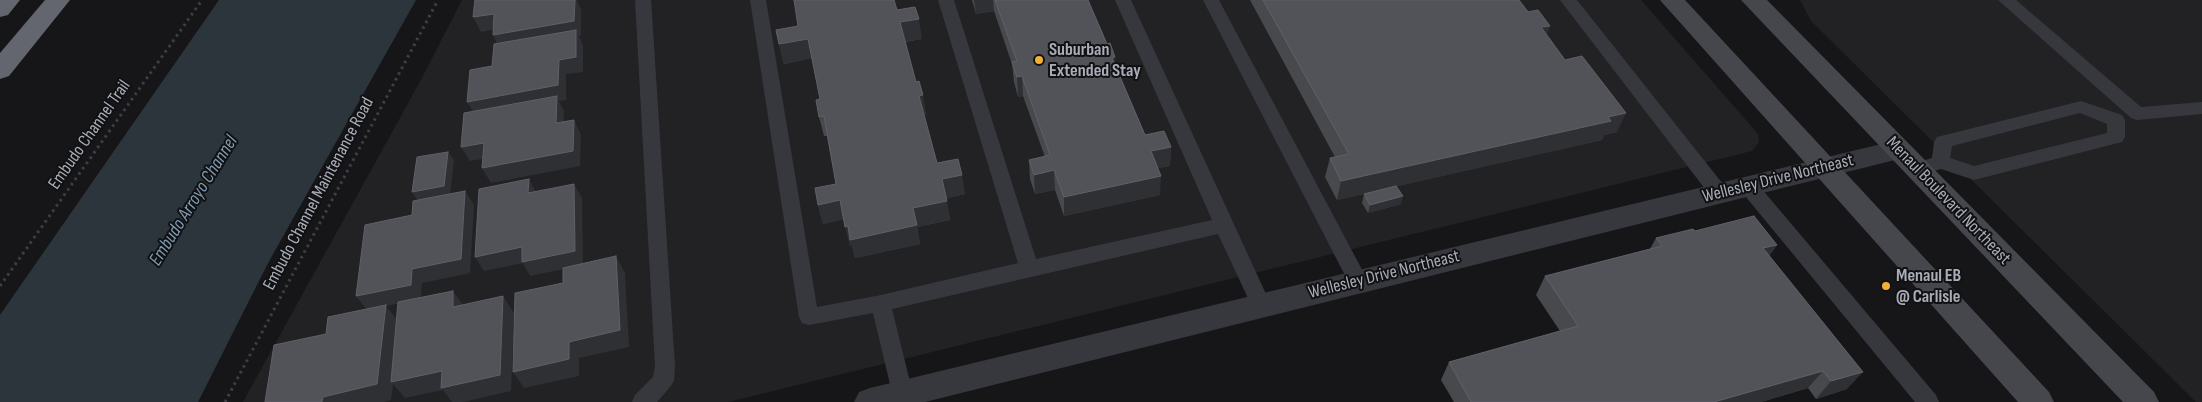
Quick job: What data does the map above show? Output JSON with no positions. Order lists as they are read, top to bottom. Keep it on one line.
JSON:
{"streets":{"main road":["Menaul Boulevard Northeast"],"street":["Wellesley Drive Northeast"],"path":["Embudo Channel Trail","Embudo Channel Maintenance Road"]},"crossings":[["Wellesley Drive Northeast","Menaul Boulevard Northeast"]],"water":["Embudo Arroyo Channel"],"places":["Suburban Extended Stay","Menaul EB @ Carlisle"]}
